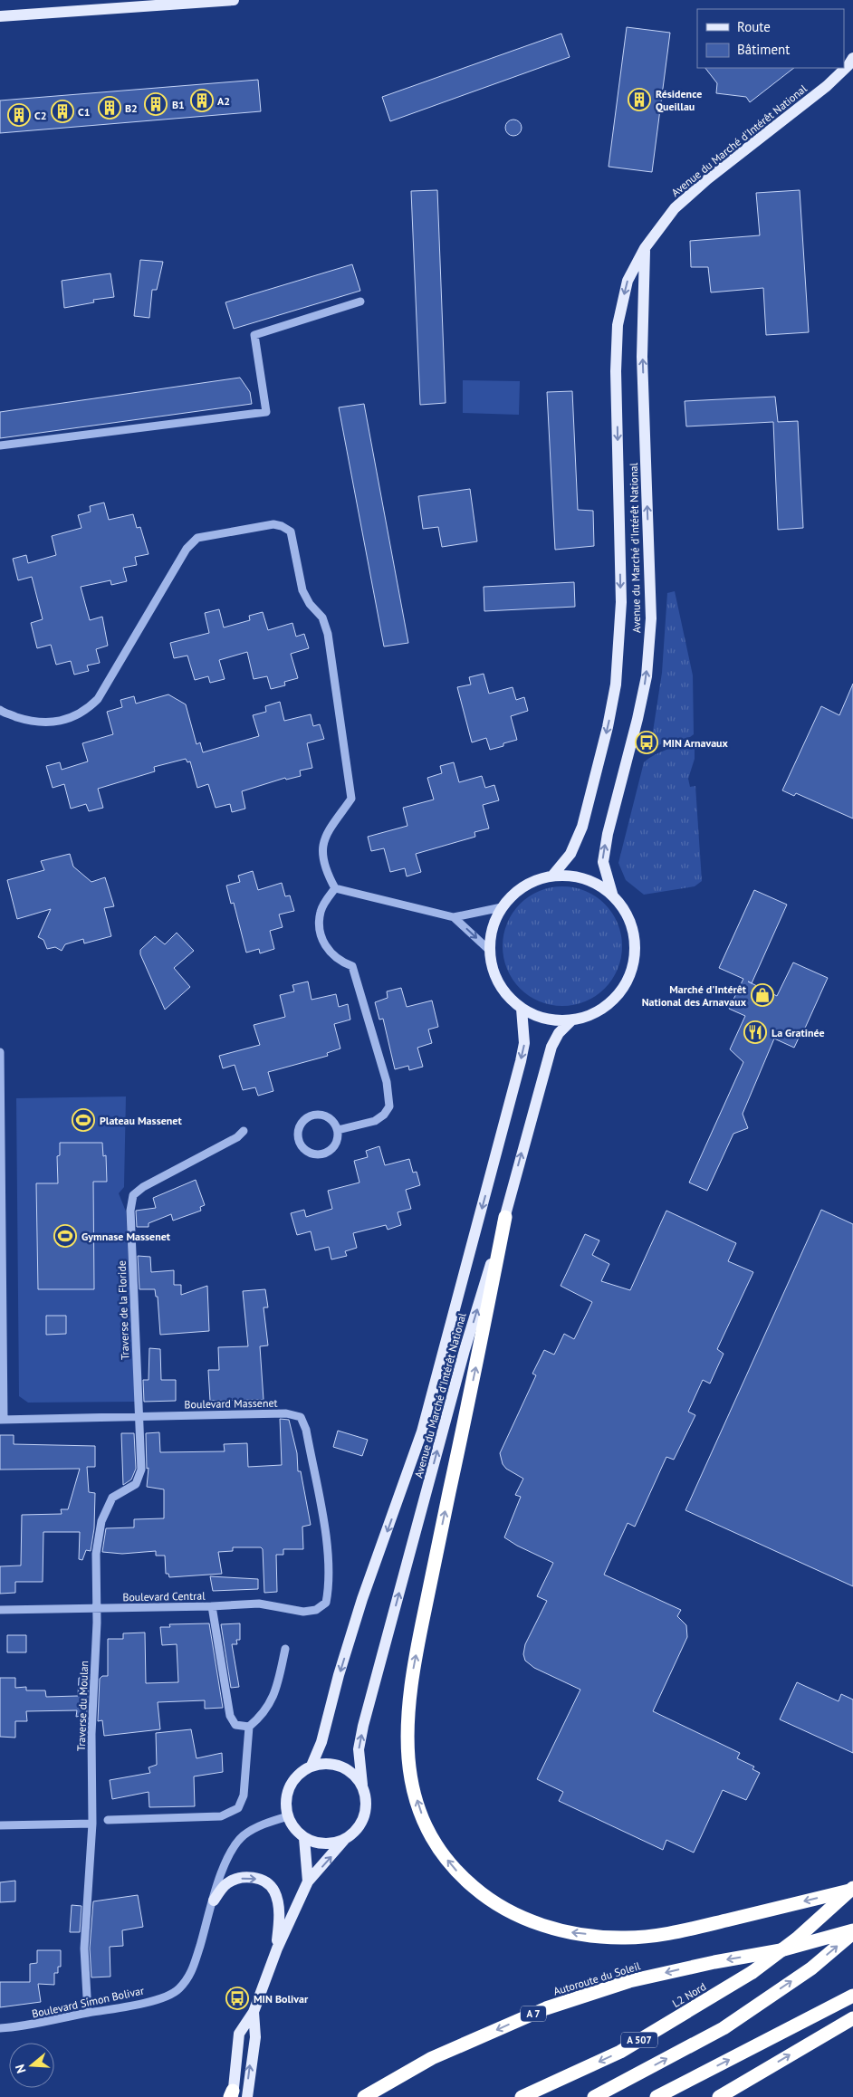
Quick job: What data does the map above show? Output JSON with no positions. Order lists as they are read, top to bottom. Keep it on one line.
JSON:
{"streets":{"highway":["Autoroute du Soleil","L2 Nord","A 7","A 507"],"main road":["Avenue du Marché d'Intérêt National"],"street":["Traverse de la Floride","Boulevard Massenet","Boulevard Central","Traverse du Moulan","Boulevard Simon Bolivar"]},"crossings":[["Avenue du Marché d'Intérêt National","Boulevard Simon Bolivar"],["Traverse de la Floride","Boulevard Massenet"],["Traverse de la Floride","Traverse du Moulan"],["Boulevard Massenet","Boulevard Central"],["Boulevard Massenet","Traverse du Moulan"],["Boulevard Central","Traverse du Moulan"],["Traverse du Moulan","Boulevard Simon Bolivar"],["Autoroute du Soleil","A 507"]],"places":{"building":["Résidence Queillau","A2","B1","B2","C1","C2"],"bus stop":["MIN Arnavaux","MIN Bolivar"],"shop":["Marché d'Intérêt National des Arnavaux"],"restaurant":["La Gratinée"],"sports":["Plateau Massenet","Gymnase Massenet"]},"legend":["Route","Bâtiment"],"north":"left"}
